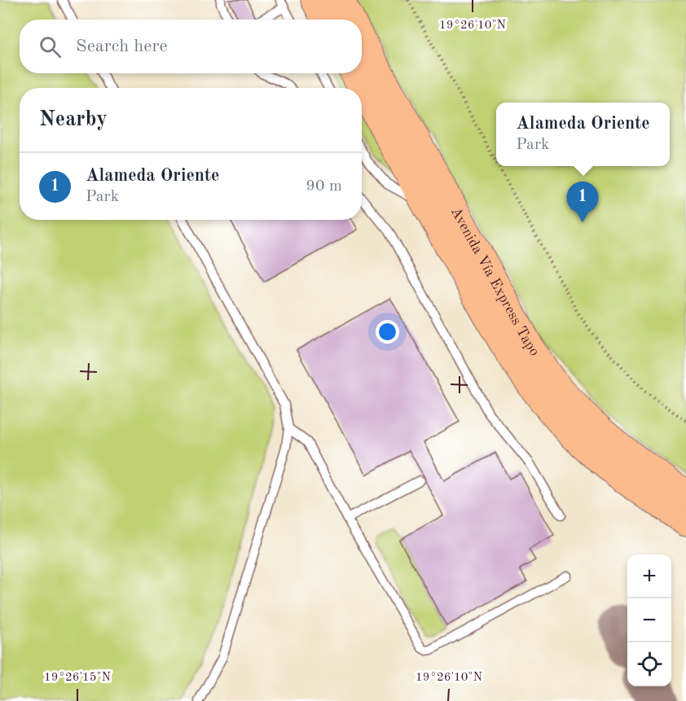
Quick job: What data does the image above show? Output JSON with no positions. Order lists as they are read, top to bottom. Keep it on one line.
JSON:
{"streets":{"main road":["Avenida Vía Express Tapo"]},"page":{"search":"Search here","heading":"Nearby","popup":["Alameda Oriente","Park"],"list":[{"mark":"1","name":"Alameda Oriente","note":"Park","value":"90 m"}],"pins":"1","map_buttons":["+","−"]},"coordinates":["19°26'10\"N","19°26'15\"N"]}
